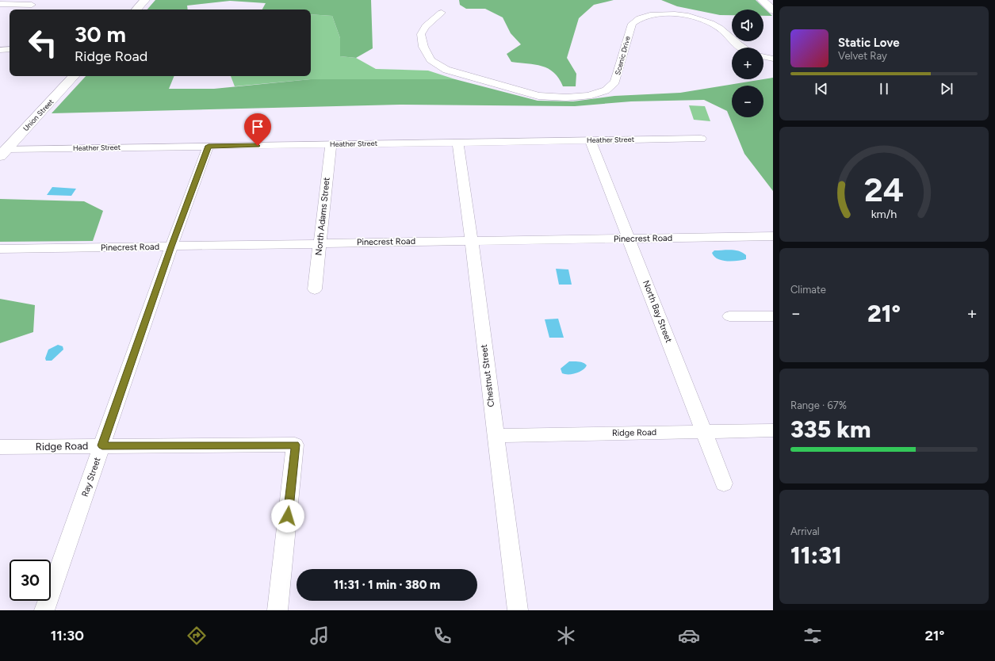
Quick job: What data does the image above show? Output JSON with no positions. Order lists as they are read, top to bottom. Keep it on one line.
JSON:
{"streets":{"street":["Scenic Drive","Union Street","Heather Street","North Adams Street","Pinecrest Road","North Bay Street","Chestnut Street","Ridge Road","Ray Street"]},"crossings":[["Union Street","Heather Street"],["Heather Street","North Adams Street"],["Heather Street","North Bay Street"],["Heather Street","Chestnut Street"],["Heather Street","Ray Street"],["North Adams Street","Pinecrest Road"],["Pinecrest Road","North Bay Street"],["Pinecrest Road","Chestnut Street"],["Pinecrest Road","Ray Street"],["North Bay Street","Ridge Road"],["Chestnut Street","Ridge Road"],["Ridge Road","Ray Street"]],"page":{"map_buttons":["+","−"],"turn":["30 m","Ridge Road"],"song":["Static Love","Velvet Ray"],"tile":["Climate",["Range · 67%","335 km"],["Arrival","11:31"]],"heat":["−","21°","+"],"limit":"30","trip":"11:31 · 1 min · 380 m","tabs":["11:30","21°"],"gauge":["24","km/h"]}}
